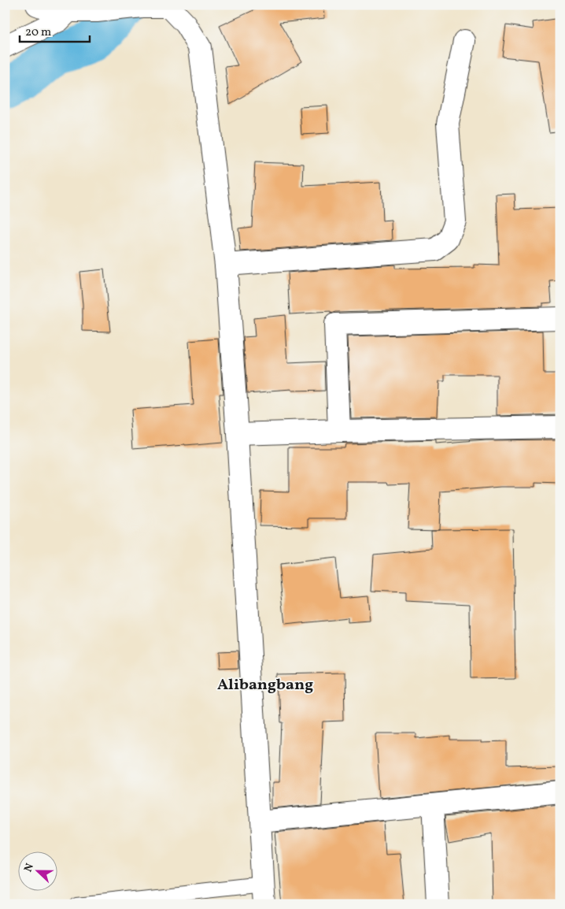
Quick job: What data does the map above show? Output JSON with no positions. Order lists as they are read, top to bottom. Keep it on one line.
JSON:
{"districts":["Alibangbang"],"scale_bar":"20 m","north":"left"}
